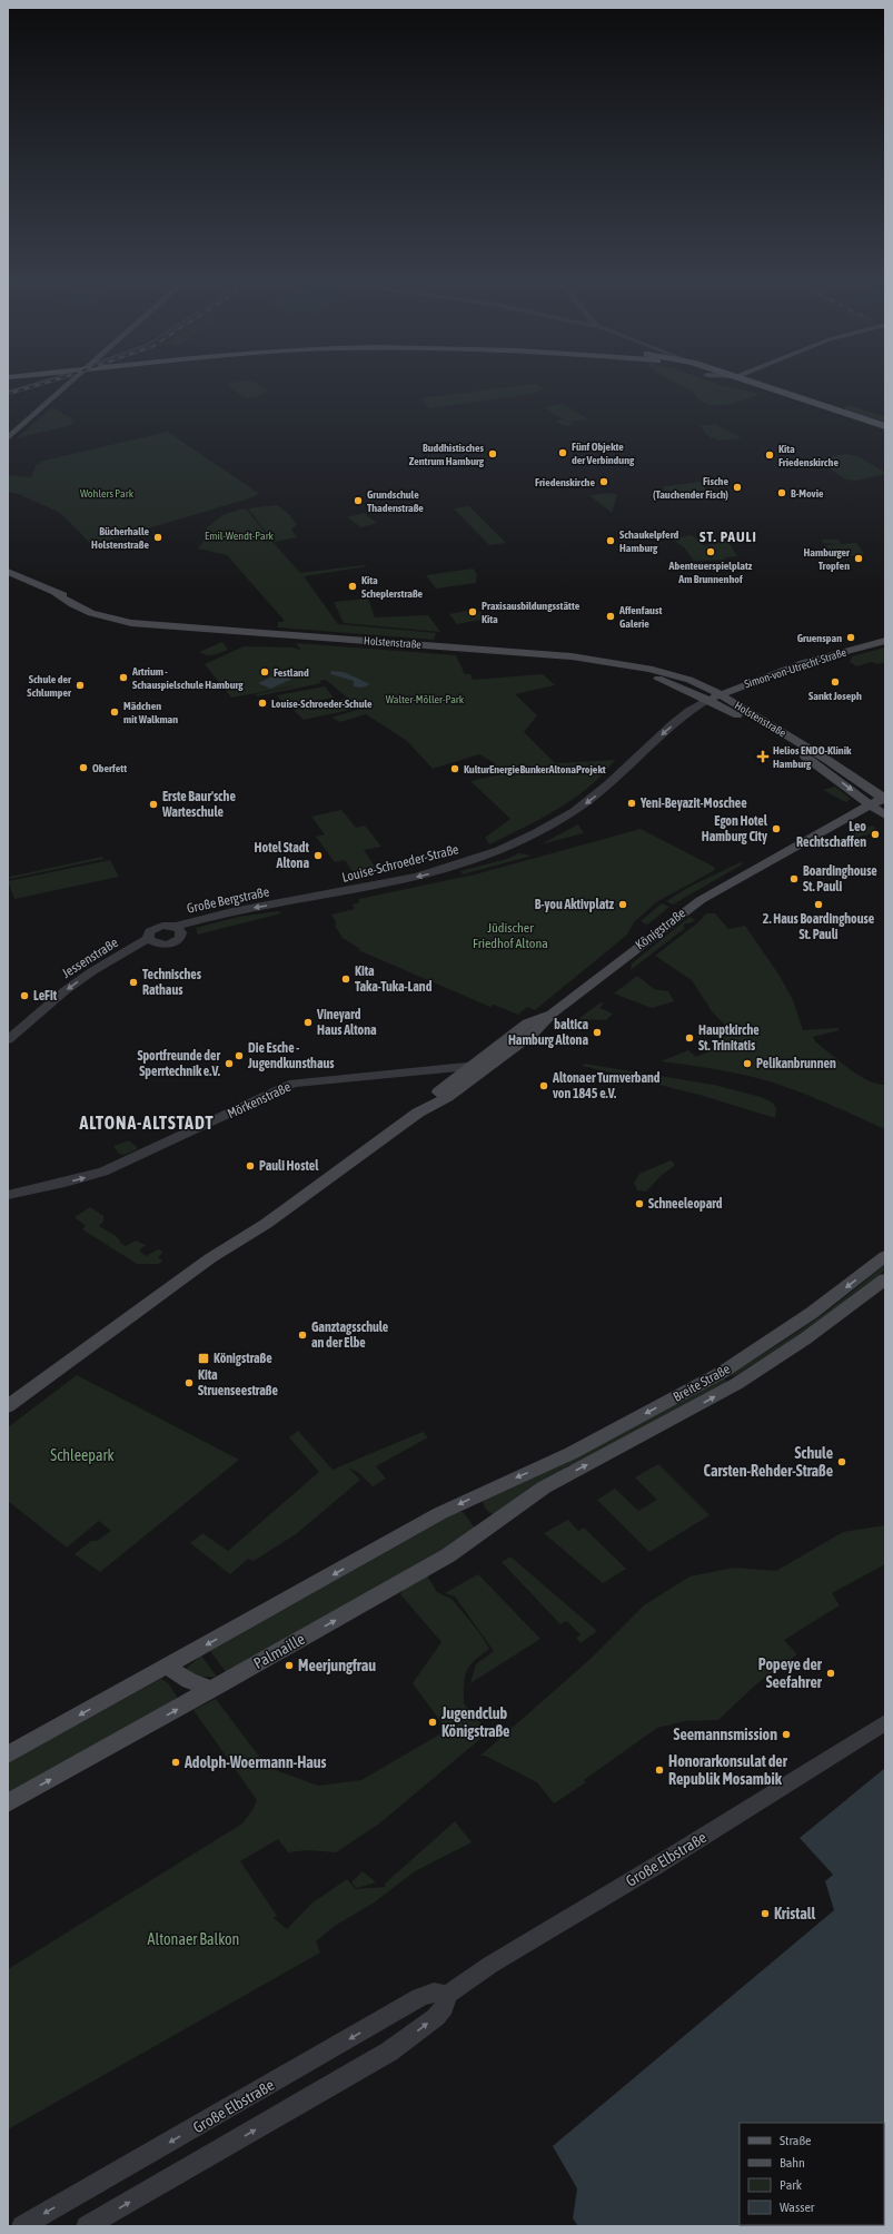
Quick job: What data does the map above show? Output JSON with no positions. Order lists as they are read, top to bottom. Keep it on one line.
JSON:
{"streets":{"main road":["Holstenstraße","Simon-von-Utrecht-Straße","Königstraße","Breite Straße","Palmaille"],"street":["Louise-Schroeder-Straße","Große Bergstraße","Jessenstraße","Mörkenstraße","Große Elbstraße"]},"crossings":[["Holstenstraße","Simon-von-Utrecht-Straße"],["Holstenstraße","Louise-Schroeder-Straße"],["Holstenstraße","Königstraße"],["Simon-von-Utrecht-Straße","Louise-Schroeder-Straße"],["Louise-Schroeder-Straße","Große Bergstraße"],["Große Bergstraße","Jessenstraße"],["Königstraße","Mörkenstraße"],["Breite Straße","Palmaille"]],"one_way":["Louise-Schroeder-Straße","Große Bergstraße","Jessenstraße","Mörkenstraße","Palmaille"],"districts":["ST. PAULI","ALTONA-ALTSTADT"],"parks":["Wohlers Park","Emil-Wendt-Park","Walter-Möller-Park","Jüdischer Friedhof Altona","Schleepark","Altonaer Balkon"],"places":{"other":["Fünf Objekte der Verbindung","Buddhistisches Zentrum Hamburg","Kita Friedenskirche","Friedenskirche","Fische (Tauchender Fisch)","B-Movie","Grundschule Thadenstraße","Bücherhalle Holstenstraße","Schaukelpferd Hamburg","Abenteuerspielplatz Am Brunnenhof","Hamburger Tropfen","Kita Scheplerstraße","Praxisausbildungsstätte Kita","Affenfaust Galerie","Gruenspan","Festland","Artrium - Schauspielschule Hamburg","Sankt Joseph","Schule der Schlumper","Louise-Schroeder-Schule","Mädchen mit Walkman","Oberfett","KulturEnergieBunkerAltonaProjekt","Yeni-Beyazit-Moschee","Erste Baur'sche Warteschule","Egon Hotel Hamburg City","Leo Rechtschaffen","Hotel Stadt Altona","Boardinghouse St. Pauli","B-you Aktivplatz","2. Haus Boardinghouse St. Pauli","Kita Taka-Tuka-Land","Technisches Rathaus","LeFit","Vineyard Haus Altona","baltica Hamburg Altona","Hauptkirche St. Trinitatis","Die Esche - Jugendkunsthaus","Sportfreunde der Sperrtechnik e.V.","Pelikanbrunnen","Altonaer Turnverband von 1845 e.V.","Pauli Hostel","Schneeleopard","Ganztagsschule an der Elbe","Kita Struenseestraße","Schule Carsten-Rehder-Straße","Meerjungfrau","Popeye der Seefahrer","Jugendclub Königstraße","Seemannsmission","Adolph-Woermann-Haus","Honorarkonsulat der Republik Mosambik","Kristall"],"health":["Helios ENDO-Klinik Hamburg"],"transit":["Königstraße"]},"legend":["Straße","Bahn","Park","Wasser"]}
